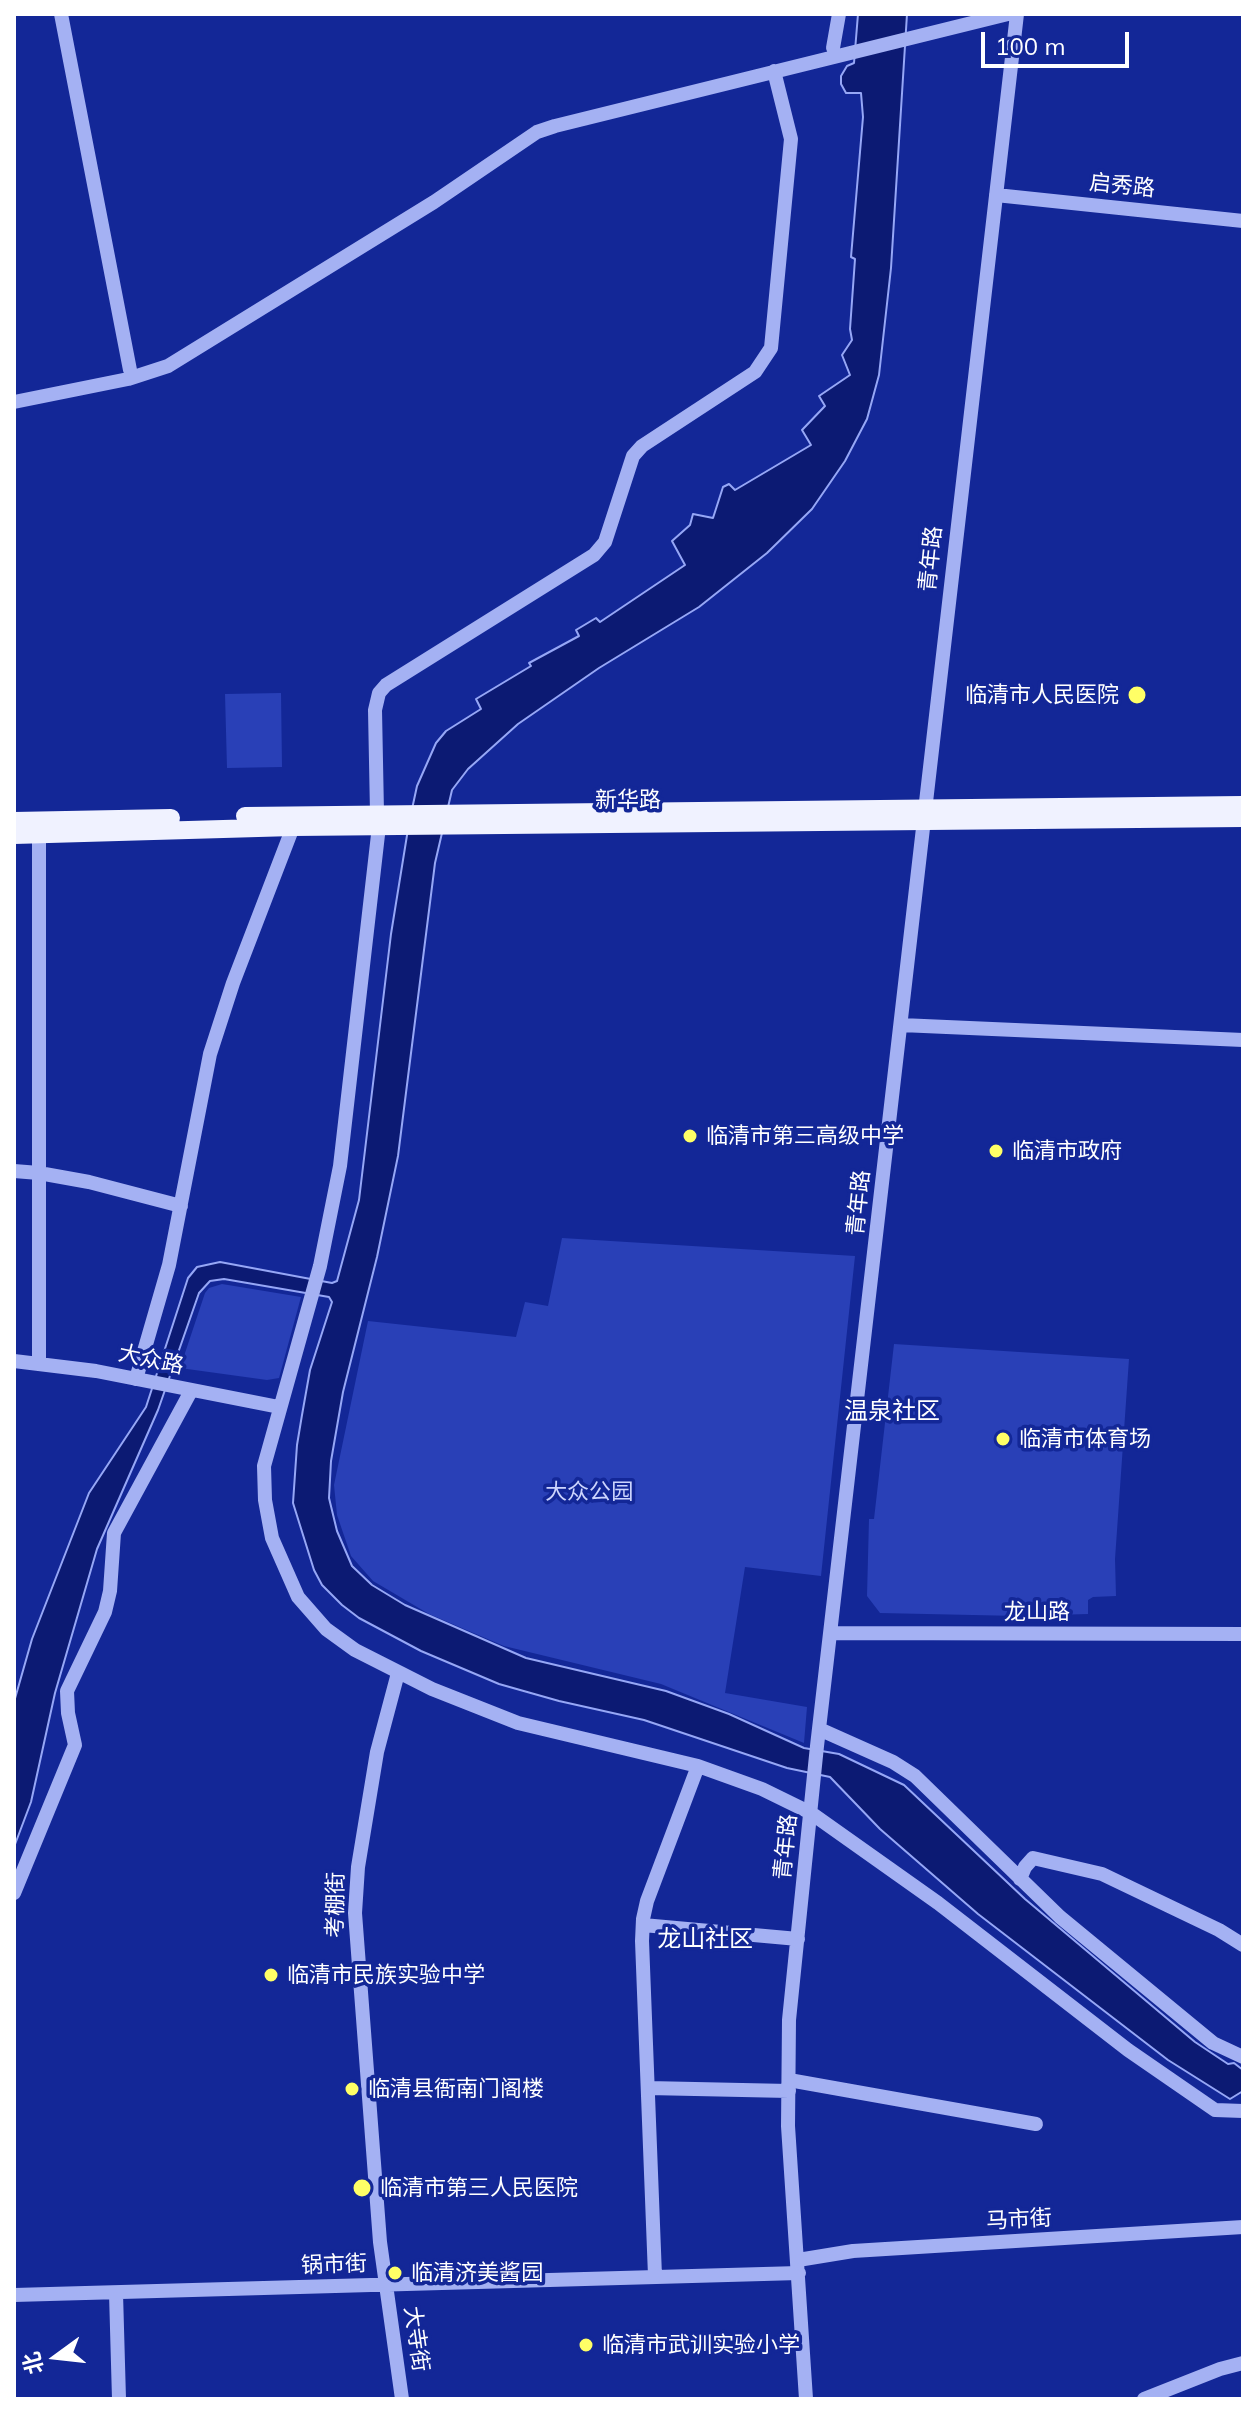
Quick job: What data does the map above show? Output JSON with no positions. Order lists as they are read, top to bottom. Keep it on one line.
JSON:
{"streets":{"main road":["新华路"],"street":["启秀路","青年路","大众路","龙山路","考棚街","马市街","锅市街","大寺街"]},"crossings":[["启秀路","青年路"],["青年路","新华路"],["青年路","龙山路"],["青年路","马市街"],["青年路","锅市街"],["考棚街","锅市街"],["考棚街","大寺街"],["马市街","锅市街"],["锅市街","大寺街"]],"districts":["温泉社区","龙山社区"],"parks":["大众公园"],"places":["临清市人民医院","临清市第三高级中学","临清市政府","临清市体育场","临清市民族实验中学","临清县衙南门阁楼","临清市第三人民医院","临清济美酱园","临清市武训实验小学"],"scale_bar":"100 m","north":"left"}
